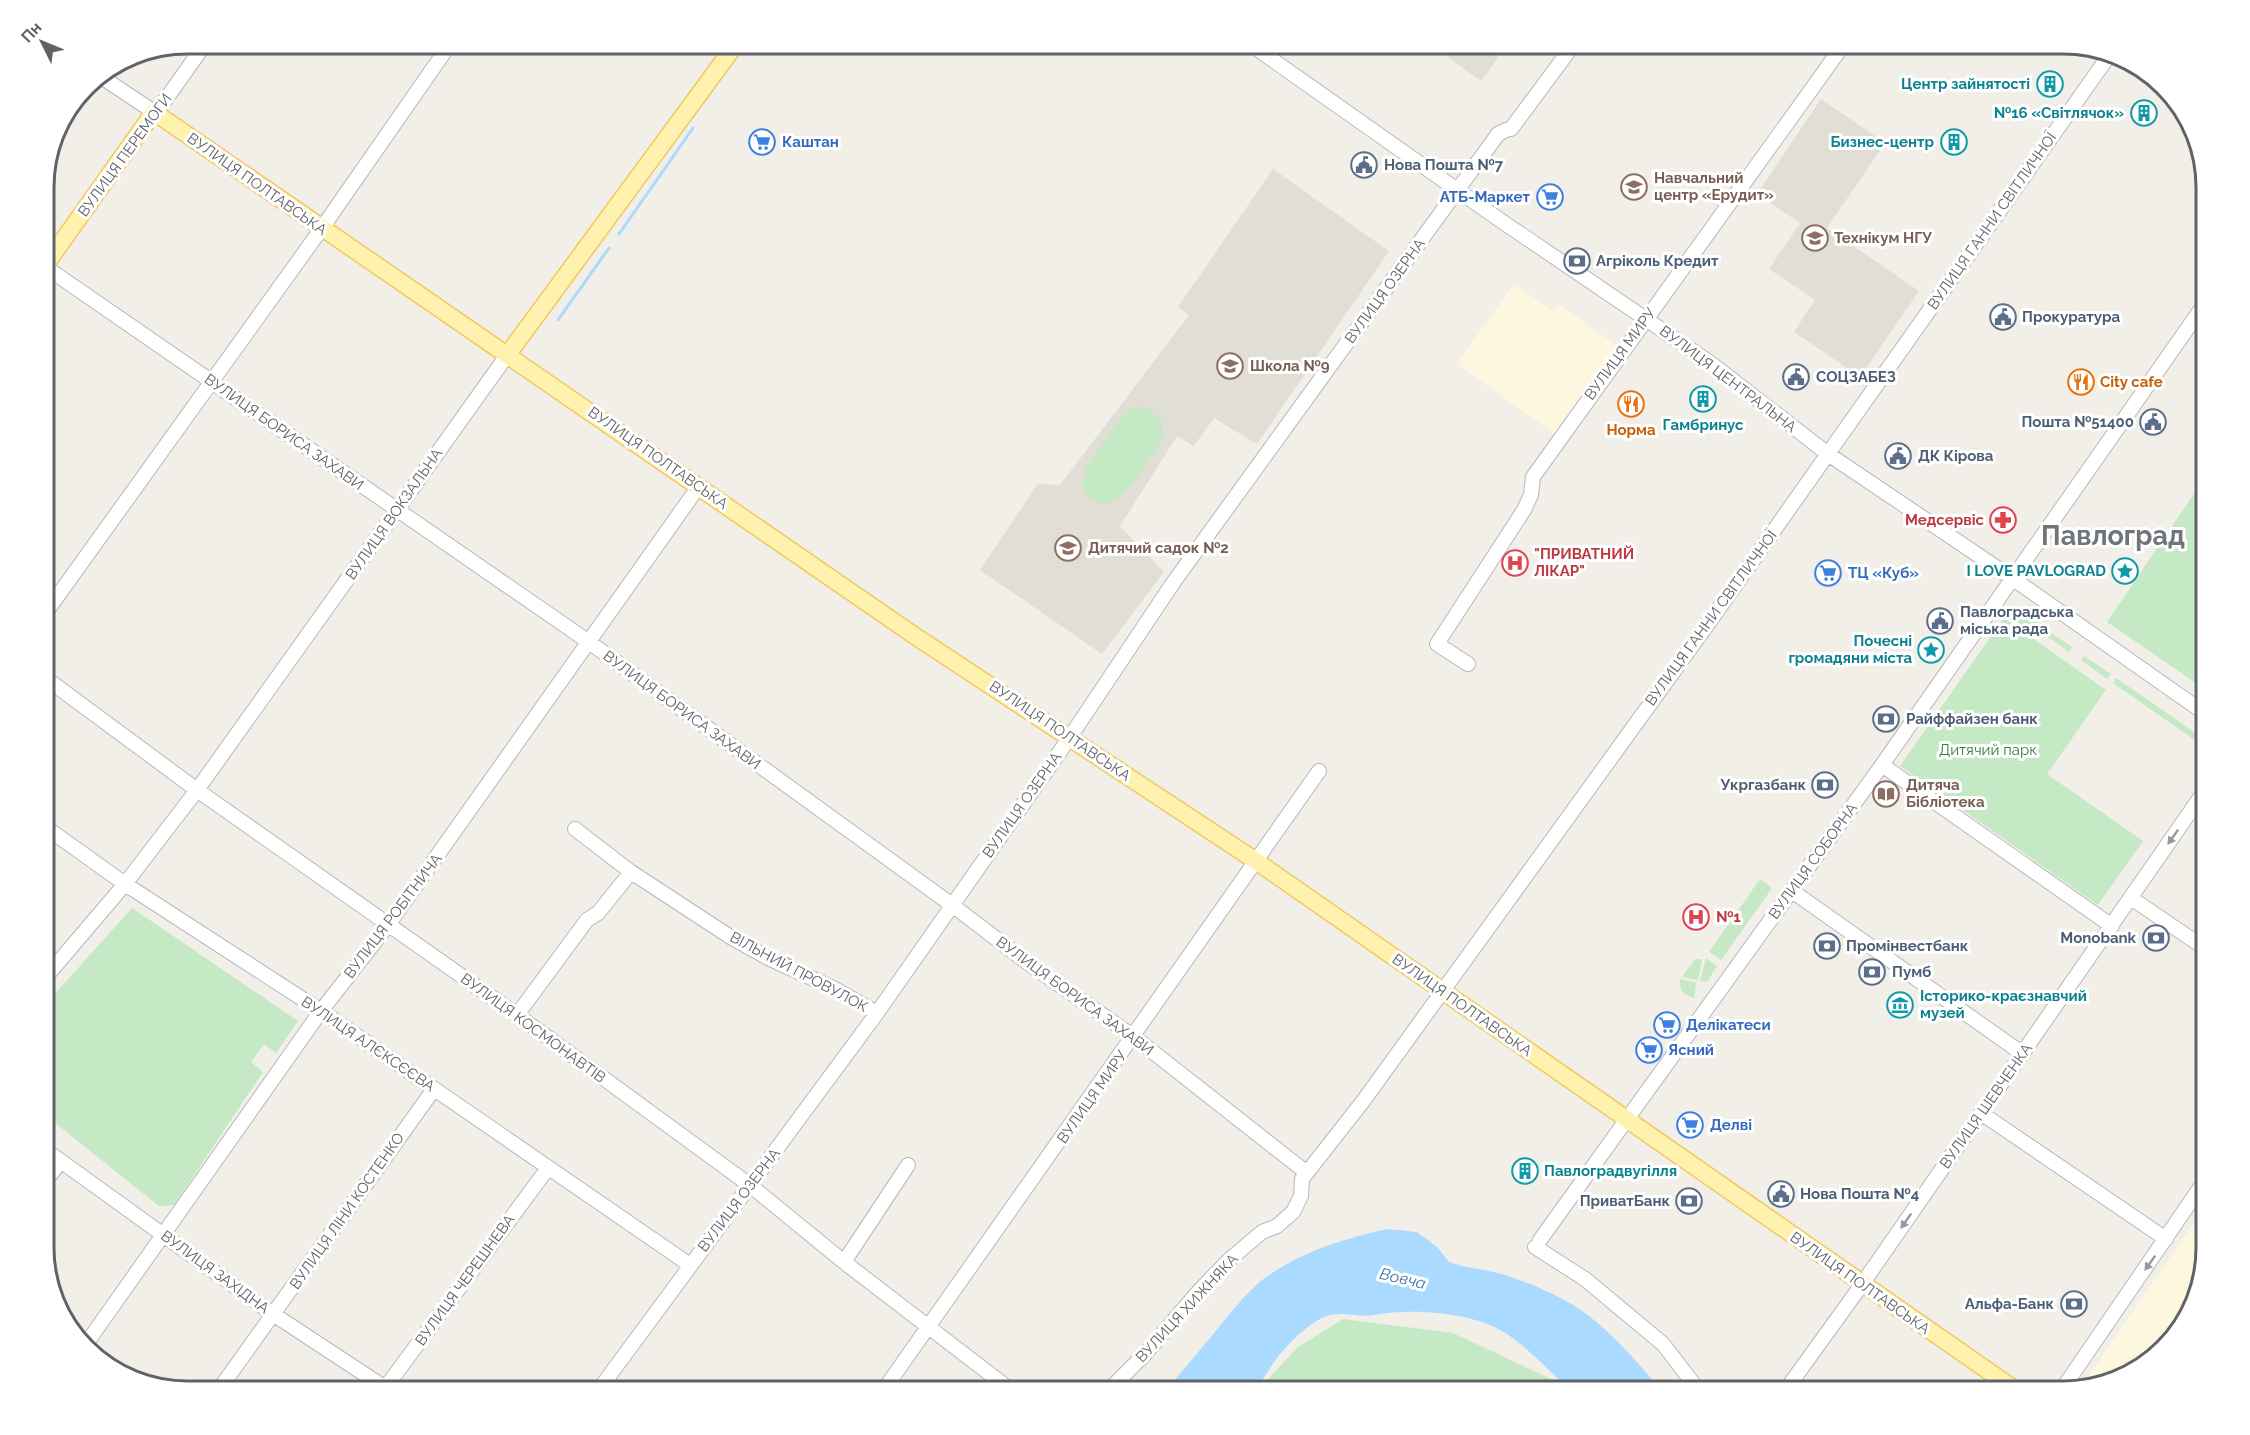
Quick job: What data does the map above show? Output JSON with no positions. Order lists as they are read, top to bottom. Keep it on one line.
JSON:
{"streets":{"main road":["ВУЛИЦЯ ПЕРЕМОГИ","ВУЛИЦЯ ПОЛТАВСЬКА","ВУЛИЦЯ ВОКЗАЛЬНА"],"street":["ВУЛИЦЯ ГАННИ СВІТЛИЧНОЇ","ВУЛИЦЯ ОЗЕРНА","ВУЛИЦЯ МИРУ","ВУЛИЦЯ ЦЕНТРАЛЬНА","ВУЛИЦЯ БОРИСА ЗАХАВИ","ВУЛИЦЯ СОБОРНА","ВУЛИЦЯ РОБІТНИЧА","ВІЛЬНИЙ ПРОВУЛОК","ВУЛИЦЯ КОСМОНАВТІВ","ВУЛИЦЯ АЛЄКСЄЄВА","ВУЛИЦЯ ШЕВЧЕНКА","ВУЛИЦЯ ЛІНИ КОСТЕНКО","ВУЛИЦЯ ЗАХІДНА","ВУЛИЦЯ ЧЕРЕШНЕВА","ВУЛИЦЯ ХИЖНЯКА"]},"crossings":[["ВУЛИЦЯ ПЕРЕМОГИ","ВУЛИЦЯ ПОЛТАВСЬКА"],["ВУЛИЦЯ ПОЛТАВСЬКА","ВУЛИЦЯ ГАННИ СВІТЛИЧНОЇ"],["ВУЛИЦЯ ПОЛТАВСЬКА","ВУЛИЦЯ ОЗЕРНА"],["ВУЛИЦЯ ПОЛТАВСЬКА","ВУЛИЦЯ МИРУ"],["ВУЛИЦЯ ПОЛТАВСЬКА","ВУЛИЦЯ ВОКЗАЛЬНА"],["ВУЛИЦЯ ПОЛТАВСЬКА","ВУЛИЦЯ СОБОРНА"],["ВУЛИЦЯ ПОЛТАВСЬКА","ВУЛИЦЯ РОБІТНИЧА"],["ВУЛИЦЯ ПОЛТАВСЬКА","ВУЛИЦЯ ШЕВЧЕНКА"],["ВУЛИЦЯ ГАННИ СВІТЛИЧНОЇ","ВУЛИЦЯ ЦЕНТРАЛЬНА"],["ВУЛИЦЯ ГАННИ СВІТЛИЧНОЇ","ВУЛИЦЯ БОРИСА ЗАХАВИ"],["ВУЛИЦЯ ГАННИ СВІТЛИЧНОЇ","ВУЛИЦЯ ХИЖНЯКА"],["ВУЛИЦЯ ОЗЕРНА","ВУЛИЦЯ ЦЕНТРАЛЬНА"],["ВУЛИЦЯ ОЗЕРНА","ВУЛИЦЯ БОРИСА ЗАХАВИ"],["ВУЛИЦЯ ОЗЕРНА","ВІЛЬНИЙ ПРОВУЛОК"],["ВУЛИЦЯ ОЗЕРНА","ВУЛИЦЯ КОСМОНАВТІВ"],["ВУЛИЦЯ ОЗЕРНА","ВУЛИЦЯ АЛЄКСЄЄВА"],["ВУЛИЦЯ МИРУ","ВУЛИЦЯ ЦЕНТРАЛЬНА"],["ВУЛИЦЯ МИРУ","ВУЛИЦЯ БОРИСА ЗАХАВИ"],["ВУЛИЦЯ МИРУ","ВУЛИЦЯ КОСМОНАВТІВ"],["ВУЛИЦЯ ЦЕНТРАЛЬНА","ВУЛИЦЯ СОБОРНА"],["ВУЛИЦЯ БОРИСА ЗАХАВИ","ВУЛИЦЯ ВОКЗАЛЬНА"],["ВУЛИЦЯ БОРИСА ЗАХАВИ","ВУЛИЦЯ РОБІТНИЧА"],["ВУЛИЦЯ БОРИСА ЗАХАВИ","ВУЛИЦЯ ХИЖНЯКА"],["ВУЛИЦЯ ВОКЗАЛЬНА","ВУЛИЦЯ КОСМОНАВТІВ"],["ВУЛИЦЯ ВОКЗАЛЬНА","ВУЛИЦЯ АЛЄКСЄЄВА"],["ВУЛИЦЯ РОБІТНИЧА","ВУЛИЦЯ КОСМОНАВТІВ"],["ВУЛИЦЯ РОБІТНИЧА","ВУЛИЦЯ АЛЄКСЄЄВА"],["ВУЛИЦЯ РОБІТНИЧА","ВУЛИЦЯ ЗАХІДНА"],["ВУЛИЦЯ АЛЄКСЄЄВА","ВУЛИЦЯ ЛІНИ КОСТЕНКО"],["ВУЛИЦЯ АЛЄКСЄЄВА","ВУЛИЦЯ ЧЕРЕШНЕВА"],["ВУЛИЦЯ ЛІНИ КОСТЕНКО","ВУЛИЦЯ ЗАХІДНА"]],"one_way":["ВУЛИЦЯ ШЕВЧЕНКА"],"districts":["Павлоград"],"water":["Вовча"],"parks":["Дитячий парк"],"places":{"building":["Центр зайнятості","№16 «Світлячок»","Бизнес-центр","Гамбринус","Павлоградвугілля"],"supermarket":["Каштан","АТБ-Маркет","ТЦ «Куб»","Делiкатеси","Ясний","Делві"],"public building":["Нова Пошта №7","Прокуратура","СОЦЗАБЕЗ","Пошта №51400","ДК Кірова","Павлоградська міська рада","Нова Пошта №4"],"school or university":["Навчальний центр «Ерудит»","Технікум НГУ","Школа №9","Дитячий садок №2"],"bank":["Агріколь Кредит","Райффайзен банк","Укргазбанк","Monobank","Промінвестбанк","Пумб","ПриватБанк","Альфа-Банк"],"restaurant":["City cafe","Норма"],"pharmacy":["Медсервіс"],"hospital":["\"ПРИВАТНИЙ ЛІКАР\"","№1"],"place":["I LOVE PAVLOGRAD","Почесні громадяни міста"],"library":["Дитяча Бiблiотека"],"museum":["Історико-краєзнавчий музей"]},"north":"top left"}
